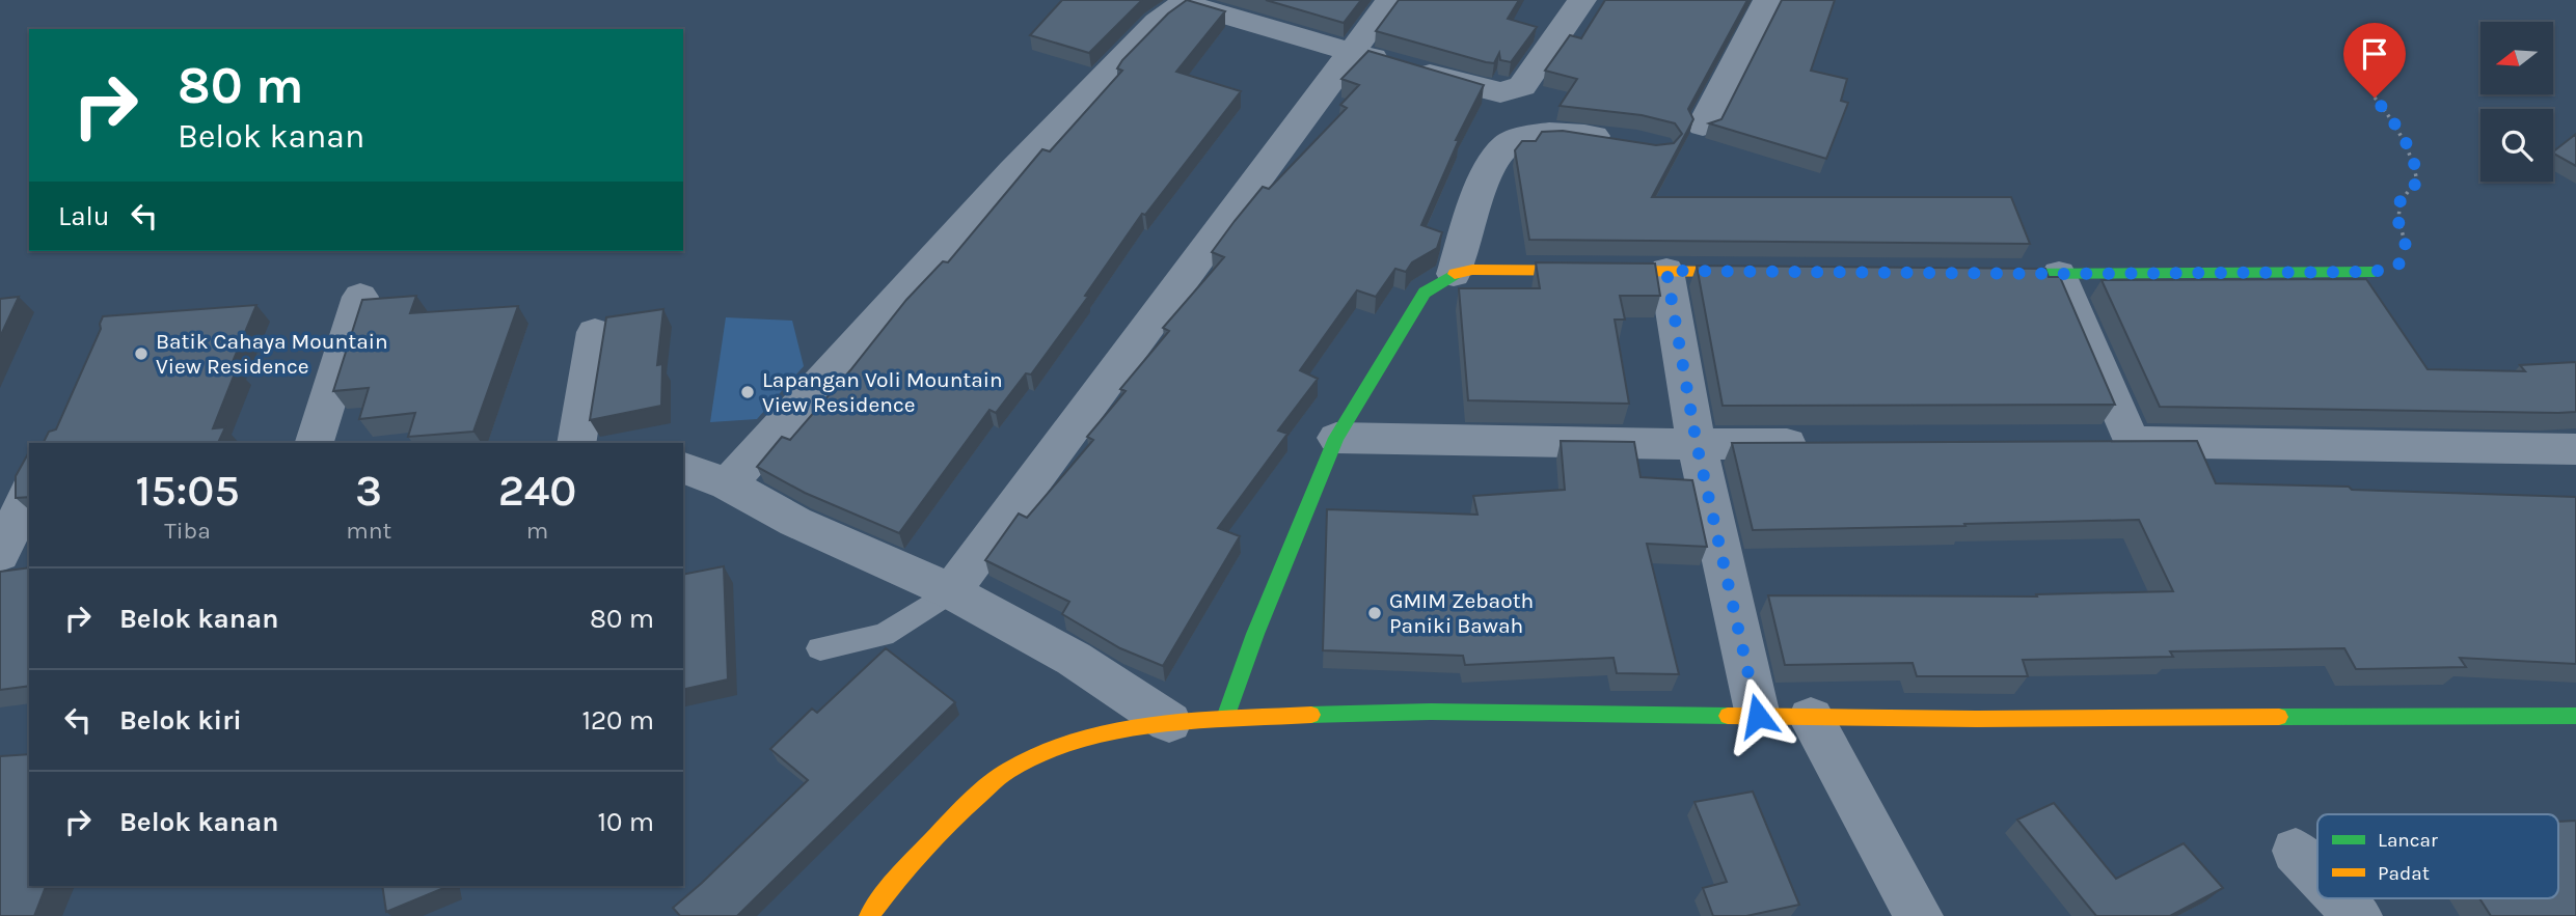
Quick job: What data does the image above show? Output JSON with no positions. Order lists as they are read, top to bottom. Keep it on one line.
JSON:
{"places":["Batik Cahaya Mountain View Residence","Lapangan Voli Mountain View Residence","GMIM Zebaoth Paniki Bawah"],"legend":["Lancar","Padat"],"north":"left","page":{"turn":["80 m","Belok kanan"],"then":"Lalu","eta":["15:05","Tiba","3","mnt","240","m"],"list":[{"name":"Belok kanan","value":"80 m"},{"name":"Belok kiri","value":"120 m"},{"name":"Belok kanan","value":"10 m"}]}}
